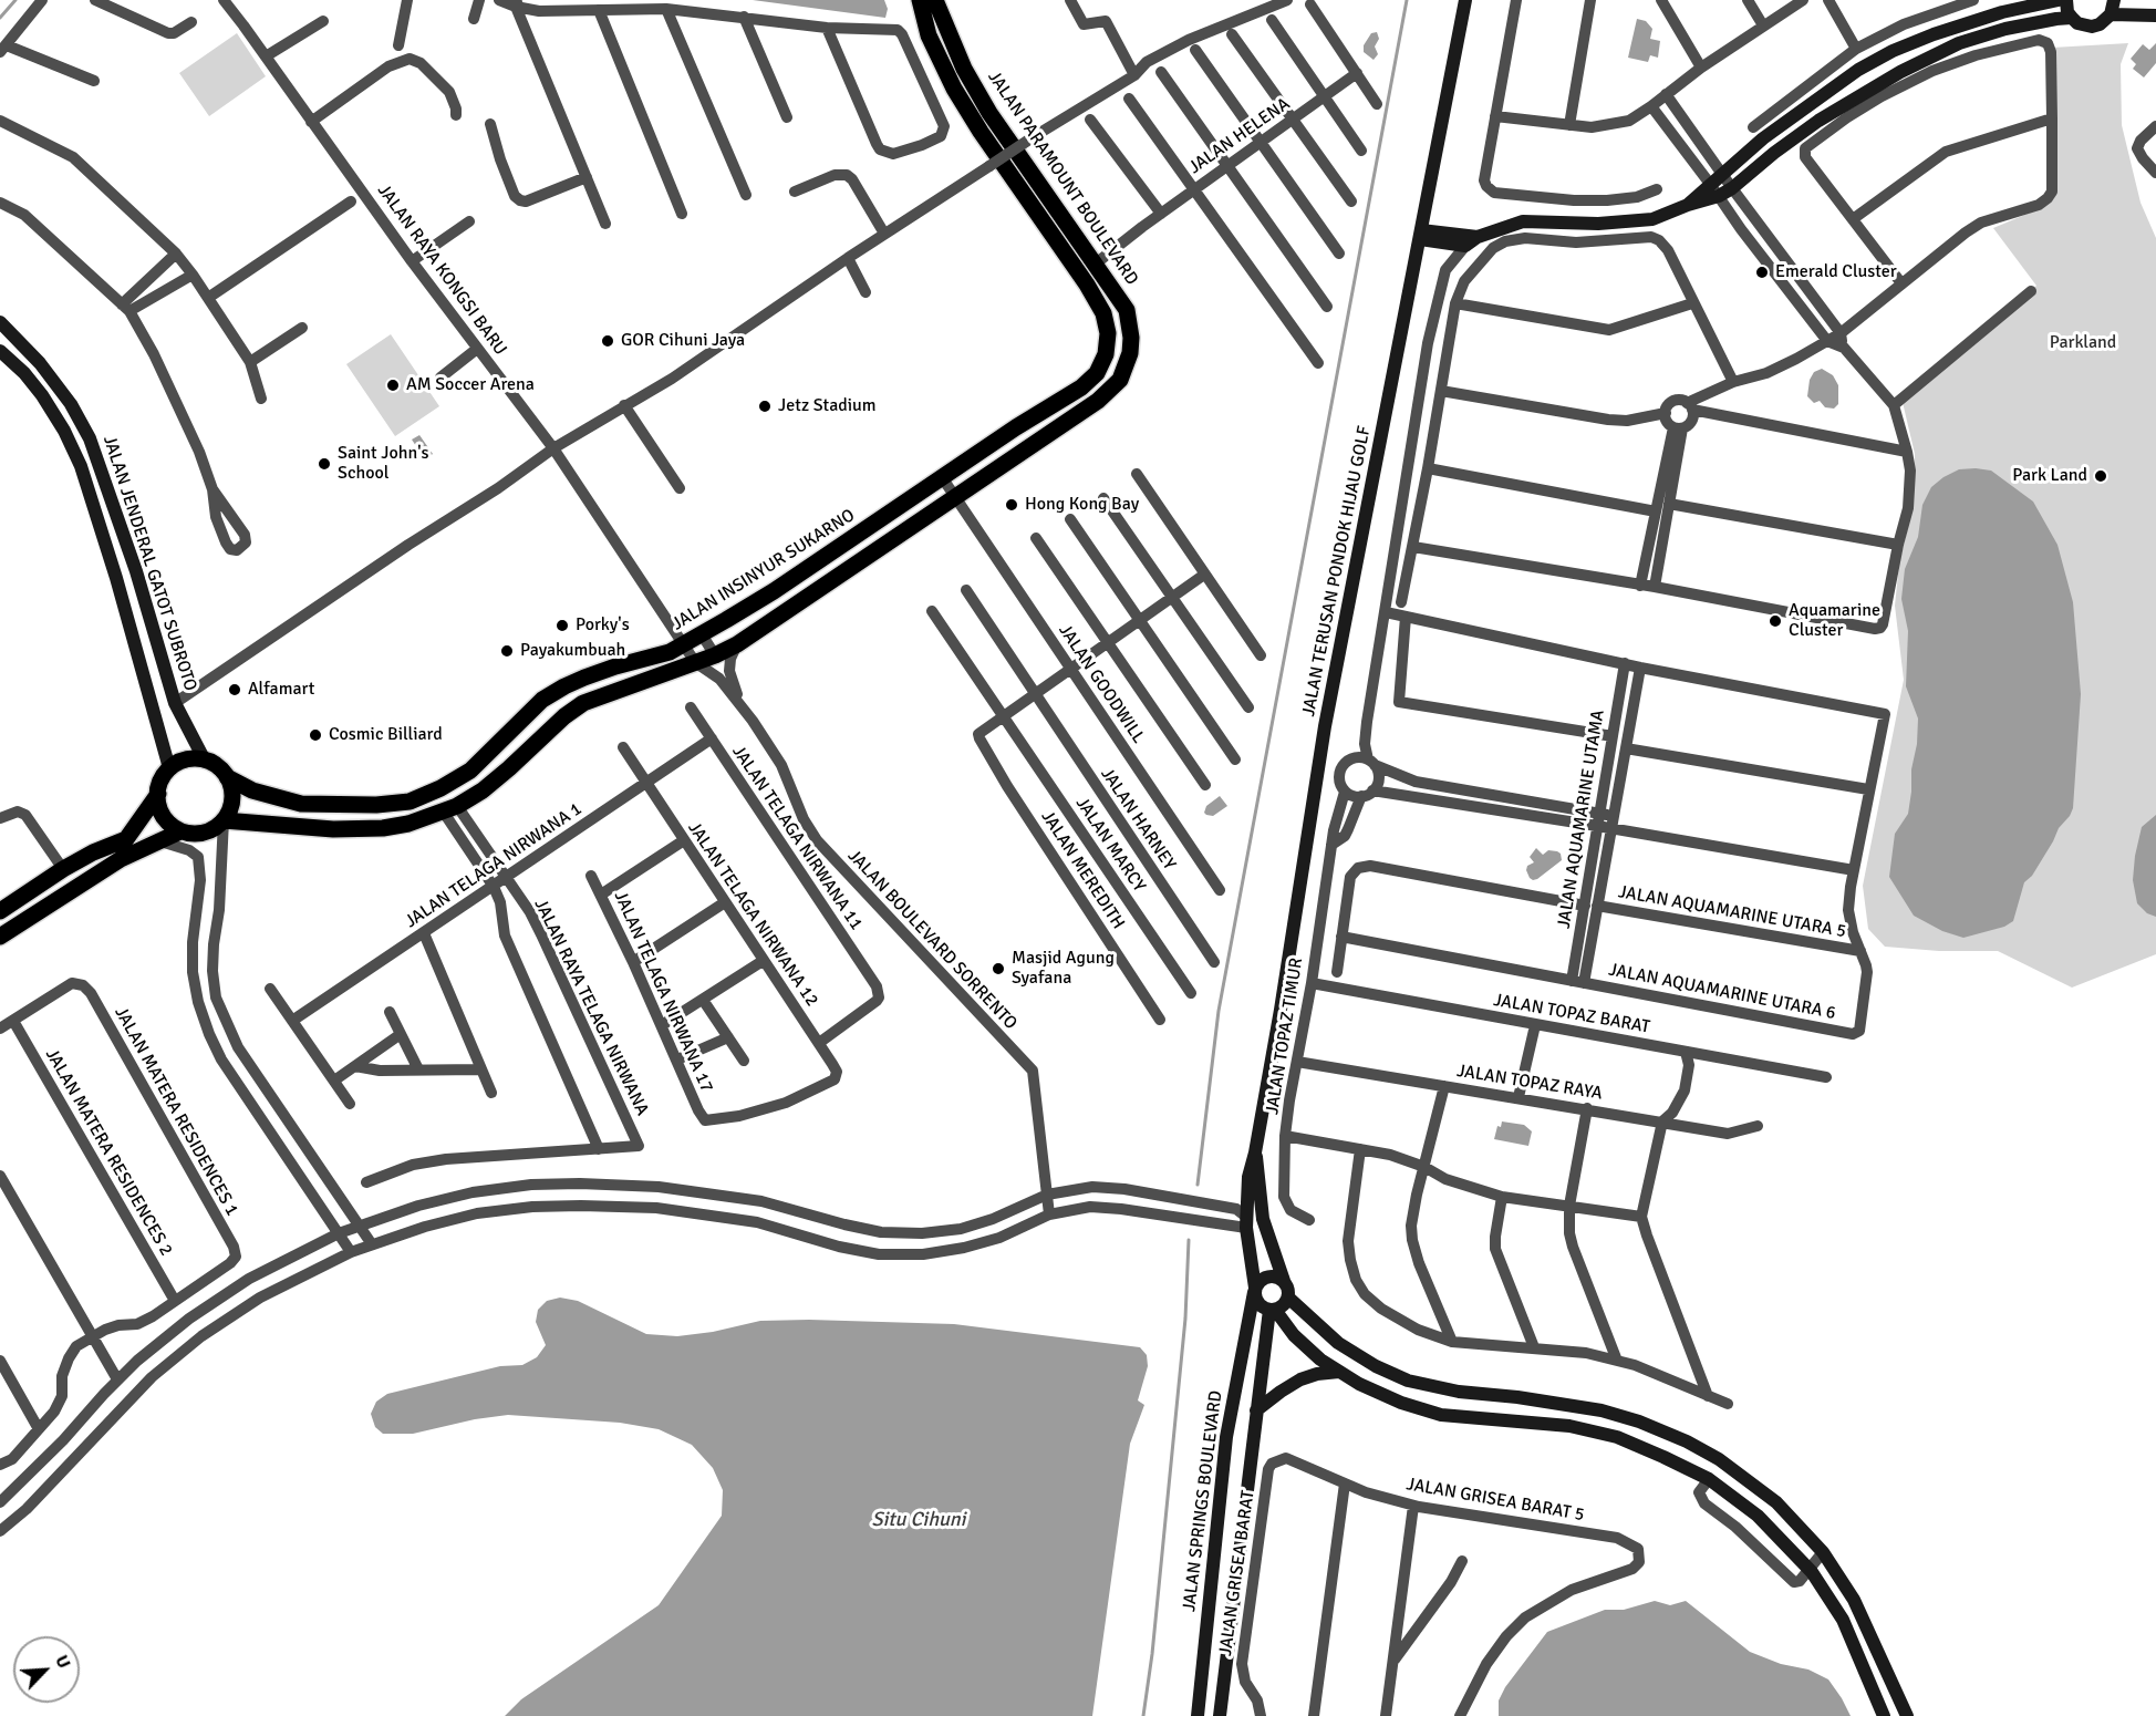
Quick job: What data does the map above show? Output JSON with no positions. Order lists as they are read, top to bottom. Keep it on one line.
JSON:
{"streets":{"main road":["JALAN PARAMOUNT BOULEVARD","JALAN JENDERAL GATOT SUBROTO","JALAN INSINYUR SUKARNO","JALAN TERUSAN PONDOK HIJAU GOLF","JALAN SPRINGS BOULEVARD"],"street":["JALAN HELENA","JALAN RAYA KONGSI BARU","JALAN GOODWILL","JALAN HARNEY","JALAN AQUAMARINE UTAMA","JALAN TELAGA NIRWANA 11","JALAN MARCY","JALAN TELAGA NIRWANA 1","JALAN MEREDITH","JALAN AQUAMARINE UTARA 5","JALAN TELAGA NIRWANA 12","JALAN BOULEVARD SORRENTO","JALAN TELAGA NIRWANA 17","JALAN AQUAMARINE UTARA 6","JALAN RAYA TELAGA NIRWANA","JALAN TOPAZ BARAT","JALAN TOPAZ TIMUR","JALAN TOPAZ RAYA","JALAN MATERA RESIDENCES 1","JALAN MATERA RESIDENCES 2","JALAN GRISEA BARAT 5","JALAN GRISEA BARAT"]},"crossings":[["JALAN HELENA","JALAN PARAMOUNT BOULEVARD"],["JALAN PARAMOUNT BOULEVARD","JALAN GOODWILL"],["JALAN RAYA KONGSI BARU","JALAN INSINYUR SUKARNO"],["JALAN RAYA KONGSI BARU","JALAN BOULEVARD SORRENTO"],["JALAN JENDERAL GATOT SUBROTO","JALAN INSINYUR SUKARNO"],["JALAN INSINYUR SUKARNO","JALAN GOODWILL"],["JALAN TERUSAN PONDOK HIJAU GOLF","JALAN SPRINGS BOULEVARD"],["JALAN AQUAMARINE UTAMA","JALAN AQUAMARINE UTARA 5"],["JALAN AQUAMARINE UTAMA","JALAN AQUAMARINE UTARA 6"],["JALAN TELAGA NIRWANA 11","JALAN TELAGA NIRWANA 1"],["JALAN TELAGA NIRWANA 11","JALAN TELAGA NIRWANA 12"],["JALAN MARCY","JALAN MEREDITH"],["JALAN TELAGA NIRWANA 1","JALAN TELAGA NIRWANA 12"],["JALAN TELAGA NIRWANA 1","JALAN RAYA TELAGA NIRWANA"],["JALAN AQUAMARINE UTARA 5","JALAN AQUAMARINE UTARA 6"],["JALAN TELAGA NIRWANA 12","JALAN TELAGA NIRWANA 17"],["JALAN TOPAZ BARAT","JALAN TOPAZ TIMUR"],["JALAN TOPAZ TIMUR","JALAN TOPAZ RAYA"],["JALAN MATERA RESIDENCES 1","JALAN MATERA RESIDENCES 2"],["JALAN GRISEA BARAT 5","JALAN GRISEA BARAT"]],"water":["Situ Cihuni"],"parks":["Parkland"],"places":["Emerald Cluster","GOR Cihuni Jaya","AM Soccer Arena","Jetz Stadium","Saint John's School","Park Land","Hong Kong Bay","Aquamarine Cluster","Porky's","Payakumbuah","Alfamart","Cosmic Billiard","Masjid Agung Syafana"],"north":"top right"}
